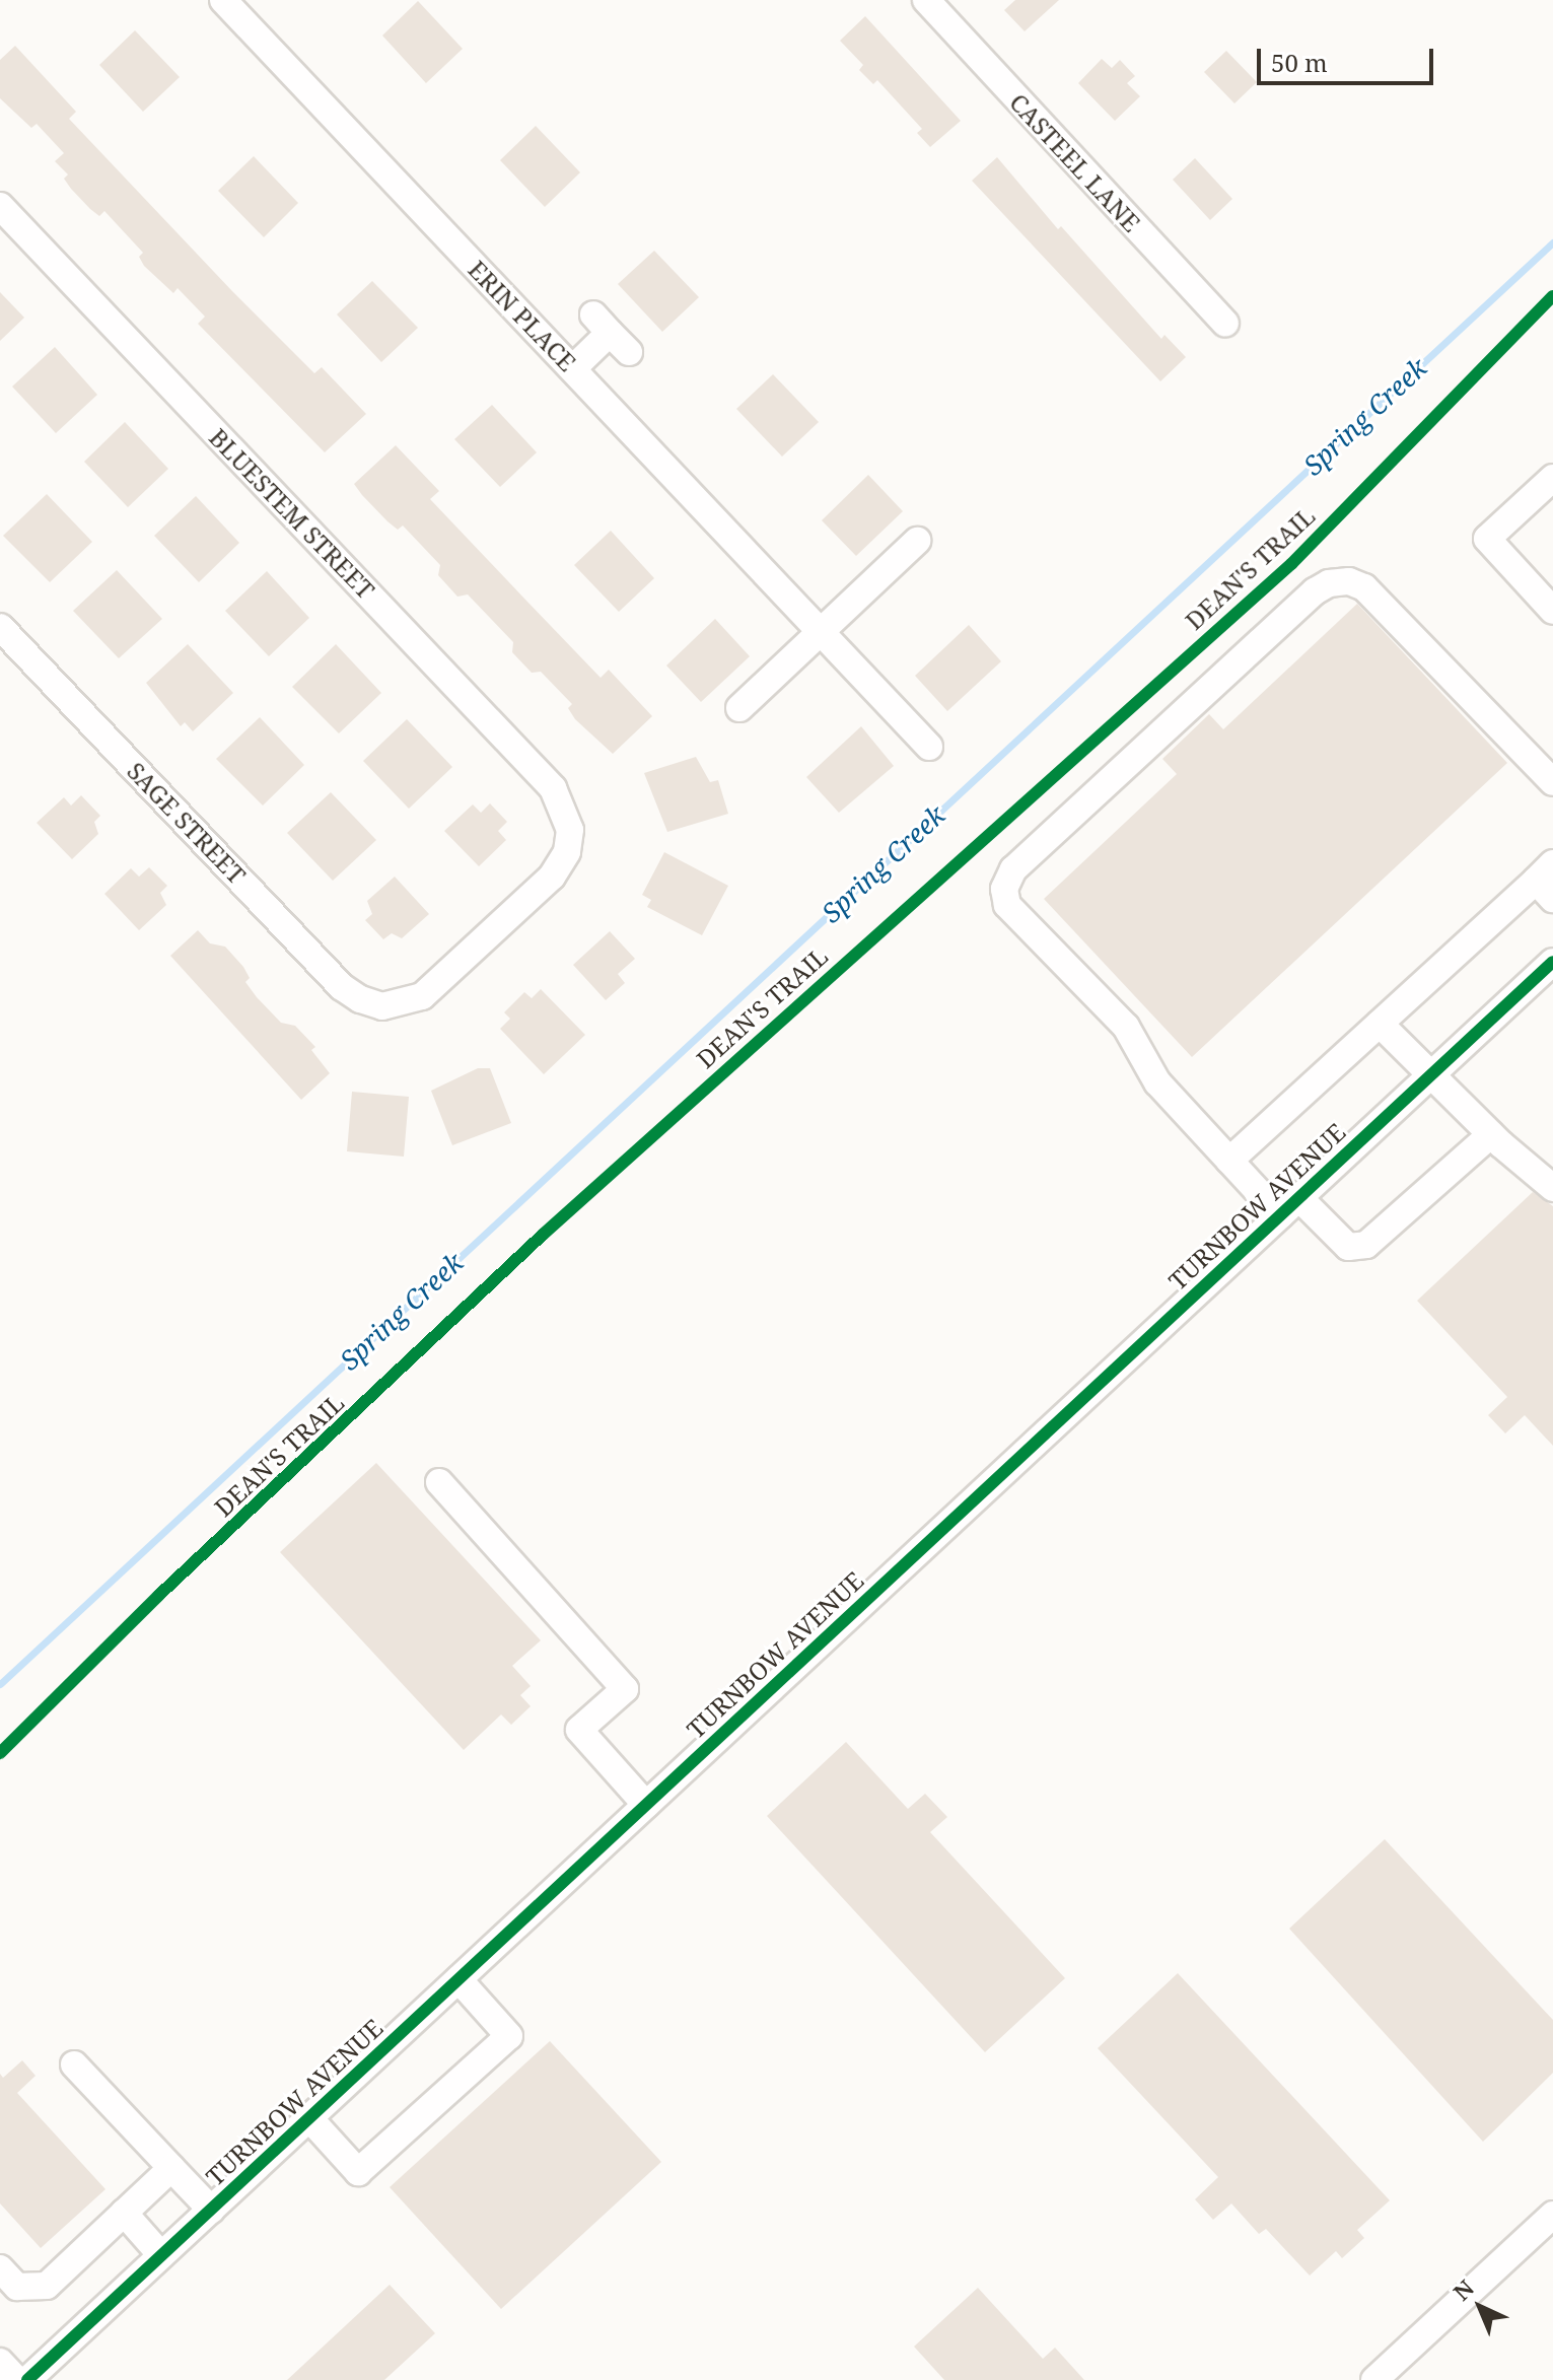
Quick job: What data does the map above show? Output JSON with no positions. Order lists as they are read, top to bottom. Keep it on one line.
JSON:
{"streets":{"street":["CASTEEL LANE","ERIN PLACE","BLUESTEM STREET","SAGE STREET","TURNBOW AVENUE"],"cycle path":["DEAN'S TRAIL"]},"crossings":[["BLUESTEM STREET","SAGE STREET"]],"water":["Spring Creek"],"scale_bar":"50 m","north":"top left"}
